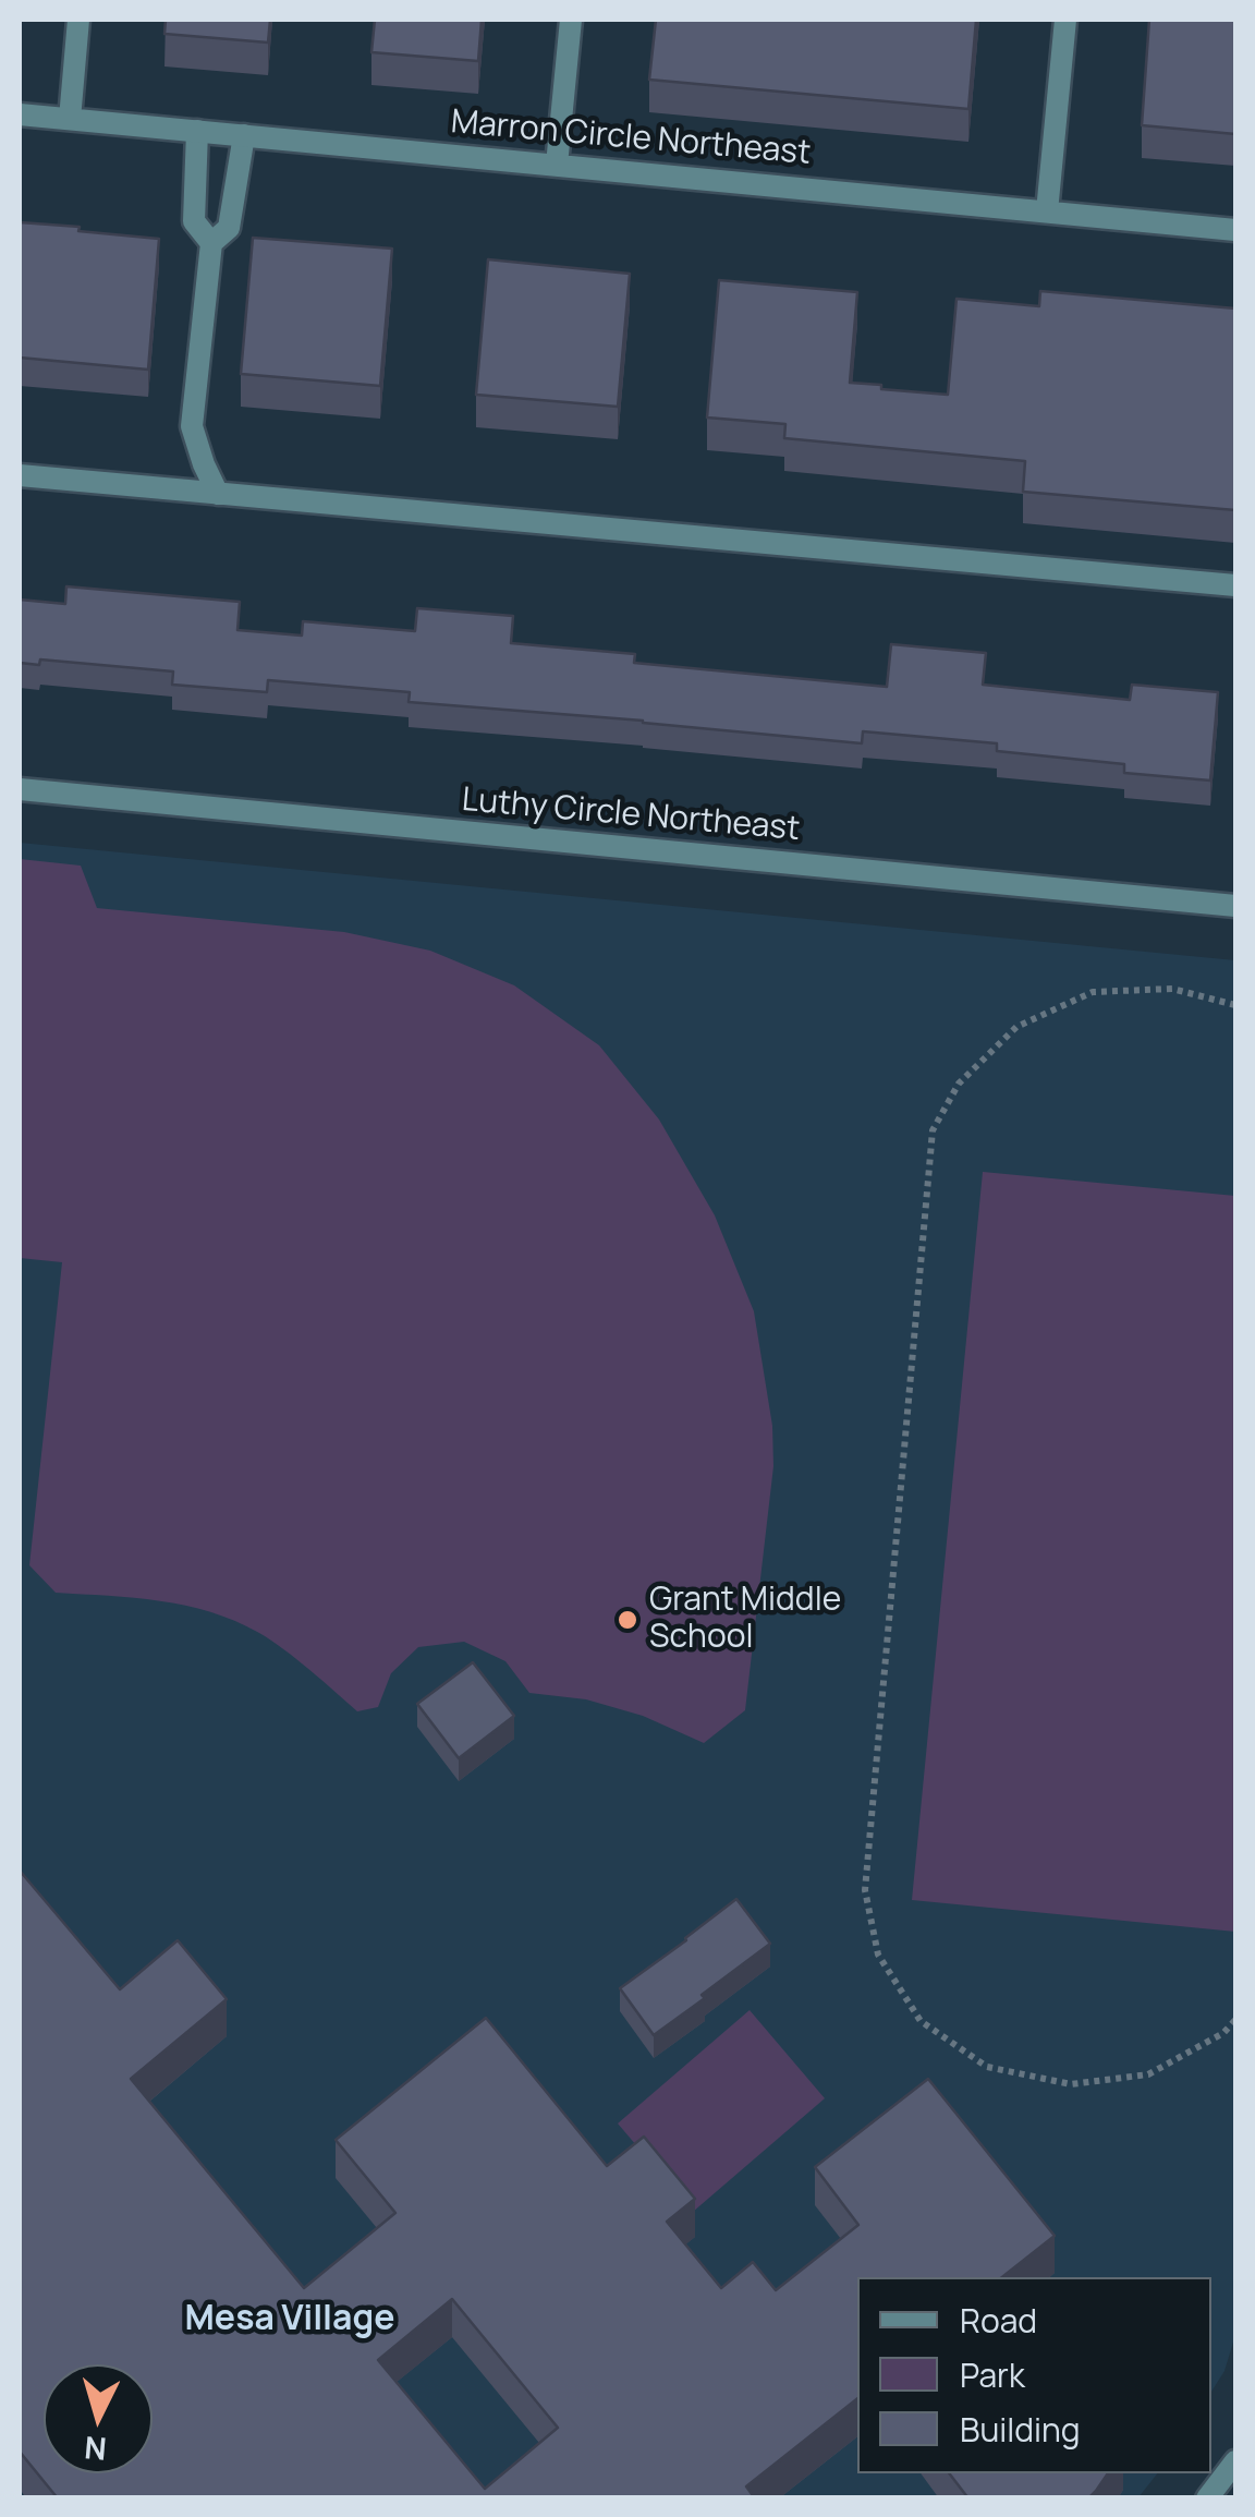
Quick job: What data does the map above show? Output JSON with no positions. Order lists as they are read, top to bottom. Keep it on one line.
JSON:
{"streets":{"street":["Marron Circle Northeast","Luthy Circle Northeast"]},"districts":["Mesa Village"],"places":["Grant Middle School"],"legend":["Road","Park","Building"],"north":"bottom"}
